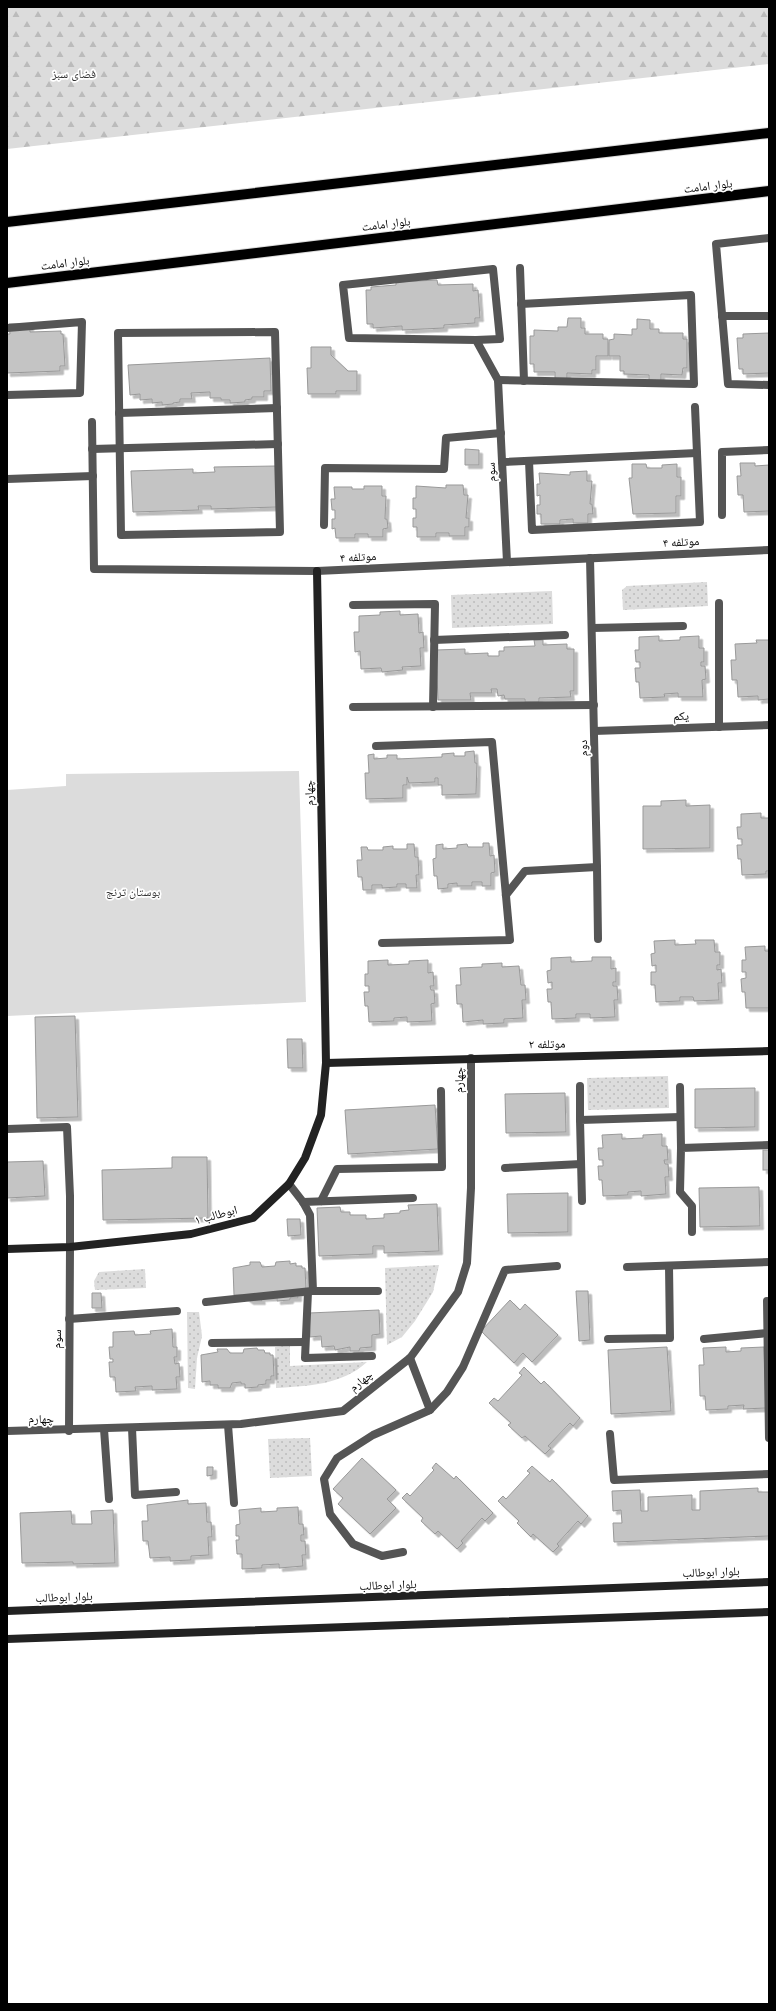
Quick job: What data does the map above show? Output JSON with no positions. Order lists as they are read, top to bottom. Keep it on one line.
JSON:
{"streets":{"main road":["بلوار امامت","چهارم","موتلفه ۲","ابوطالب ۱","بلوار ابوطالب"],"street":["سوم","موتلفه ۴","یکم","دوم"]},"crossings":[["سوم","موتلفه ۴"],["سوم","چهارم"],["سوم","ابوطالب ۱"],["موتلفه ۴","دوم"],["موتلفه ۴","چهارم"],["یکم","دوم"],["چهارم","موتلفه ۲"],["چهارم","ابوطالب ۱"],["موتلفه ۲","ابوطالب ۱"]],"parks":["فضای سبز","بوستان ترنج"]}
